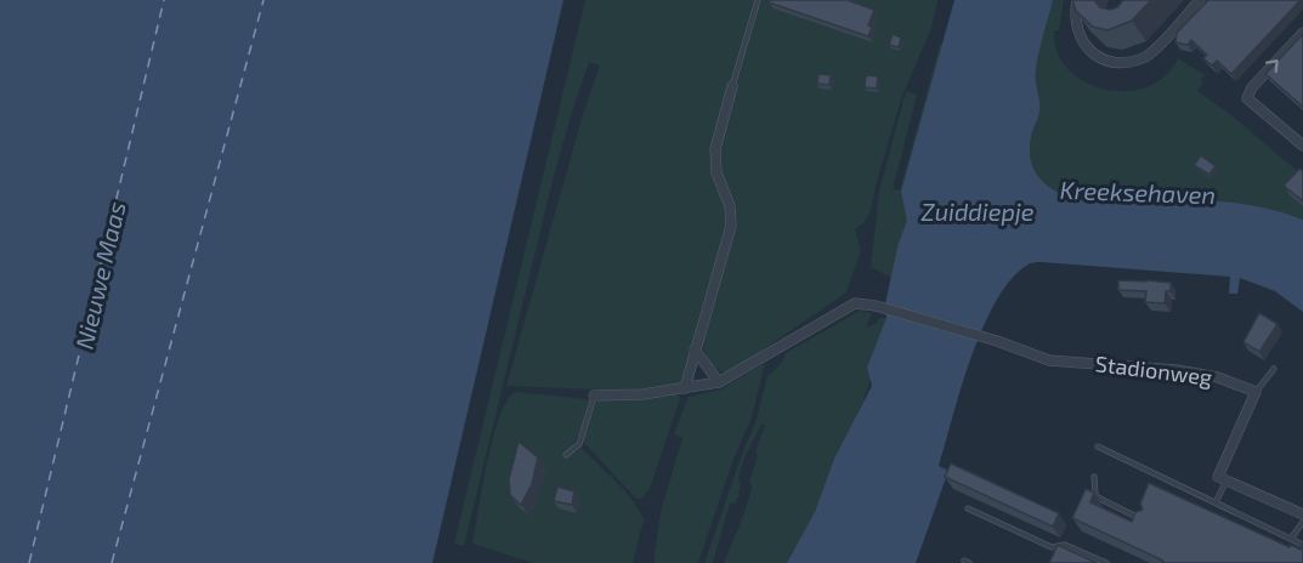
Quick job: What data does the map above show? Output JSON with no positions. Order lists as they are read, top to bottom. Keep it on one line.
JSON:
{"streets":{"street":["Stadionweg"]},"water":["Kreeksehaven","Zuiddiepje","Nieuwe Maas"]}
